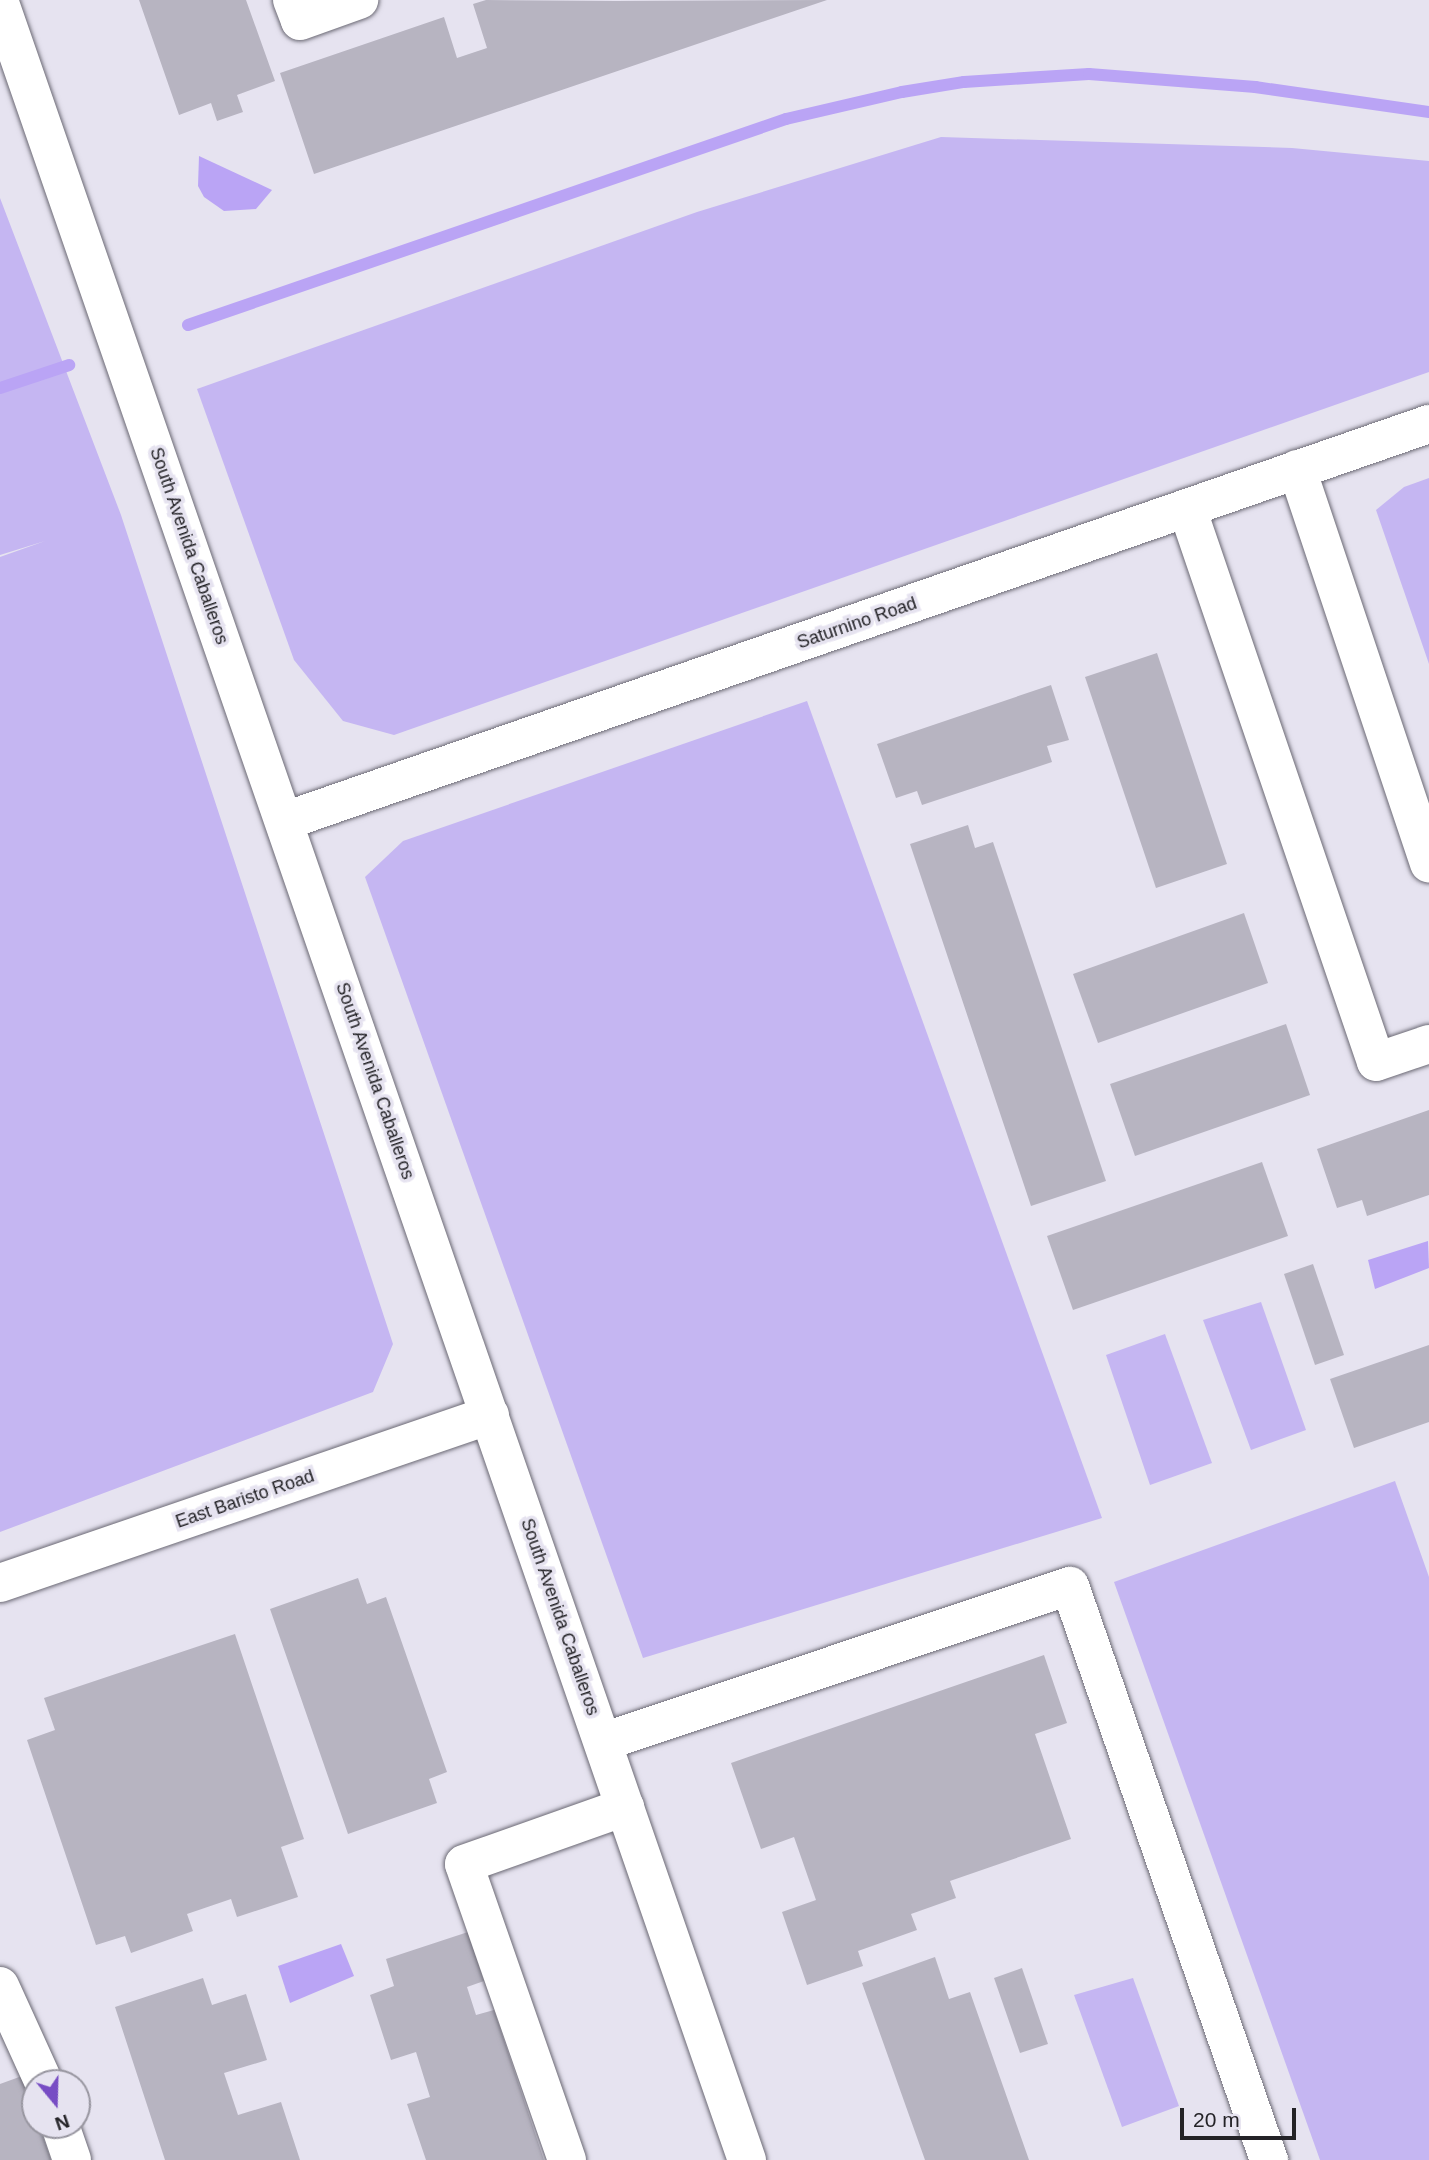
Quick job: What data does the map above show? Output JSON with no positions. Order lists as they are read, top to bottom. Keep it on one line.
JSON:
{"streets":{"street":["South Avenida Caballeros","Saturnino Road","East Baristo Road"]},"crossings":[["South Avenida Caballeros","Saturnino Road"],["South Avenida Caballeros","East Baristo Road"]],"scale_bar":"20 m","north":"bottom"}
